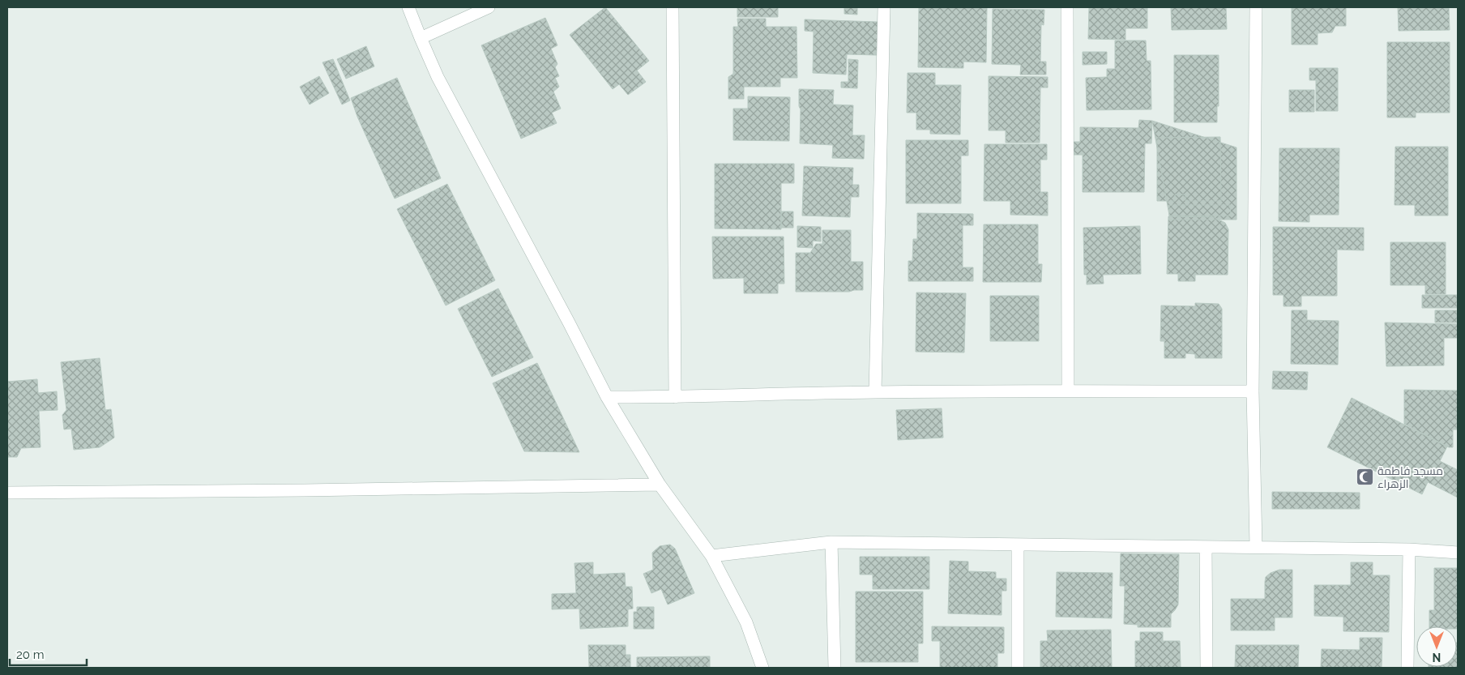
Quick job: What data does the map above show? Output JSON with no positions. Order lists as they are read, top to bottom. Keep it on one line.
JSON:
{"places":{"mosque":["مسجد فاطمة الزهراء"]},"scale_bar":"20 m","north":"bottom"}
